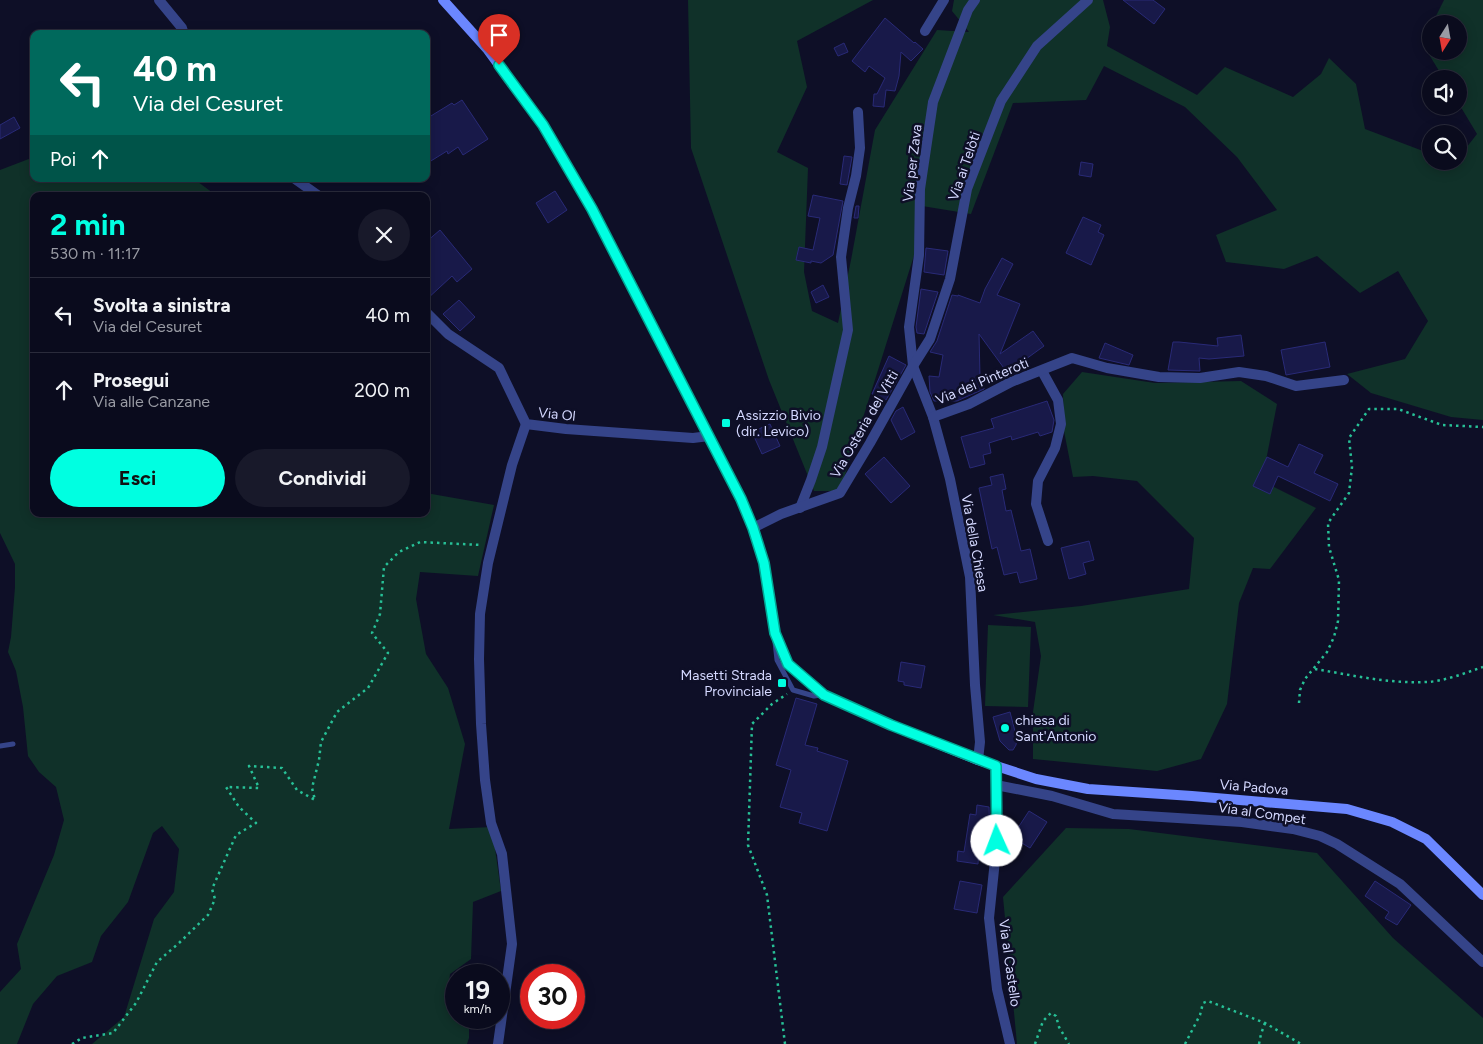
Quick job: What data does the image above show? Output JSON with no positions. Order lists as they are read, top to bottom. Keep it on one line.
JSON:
{"streets":{"main road":["Via Padova"],"street":["Via per Zava","Via ai Telòti","Via dei Pinteroti","Via Ol","Via Osteria del Vitti","Via della Chiesa","Via al Compet","Via al Castello"]},"crossings":[["Via per Zava","Via ai Telòti"],["Via per Zava","Via Osteria del Vitti"],["Via per Zava","Via della Chiesa"],["Via ai Telòti","Via Osteria del Vitti"],["Via ai Telòti","Via della Chiesa"],["Via dei Pinteroti","Via della Chiesa"],["Via Ol","Via Padova"],["Via Osteria del Vitti","Via della Chiesa"],["Via Osteria del Vitti","Via Padova"],["Via della Chiesa","Via Padova"],["Via Padova","Via al Castello"],["Via al Compet","Via al Castello"]],"places":{"transit":["Assizzio Bivio (dir. Levico)","Masetti Strada Provinciale"],"other":["chiesa di Sant'Antonio"]},"north":"bottom","page":{"turn":["40 m","Via del Cesuret"],"then":"Poi","heading":["2 min","530 m · 11:17"],"list":[{"name":"Svolta a sinistra","note":"Via del Cesuret","value":"40 m"},{"name":"Prosegui","note":"Via alle Canzane","value":"200 m"}],"buttons":["Esci","Condividi"],"speed":"19 km/h","limit":"30"}}
